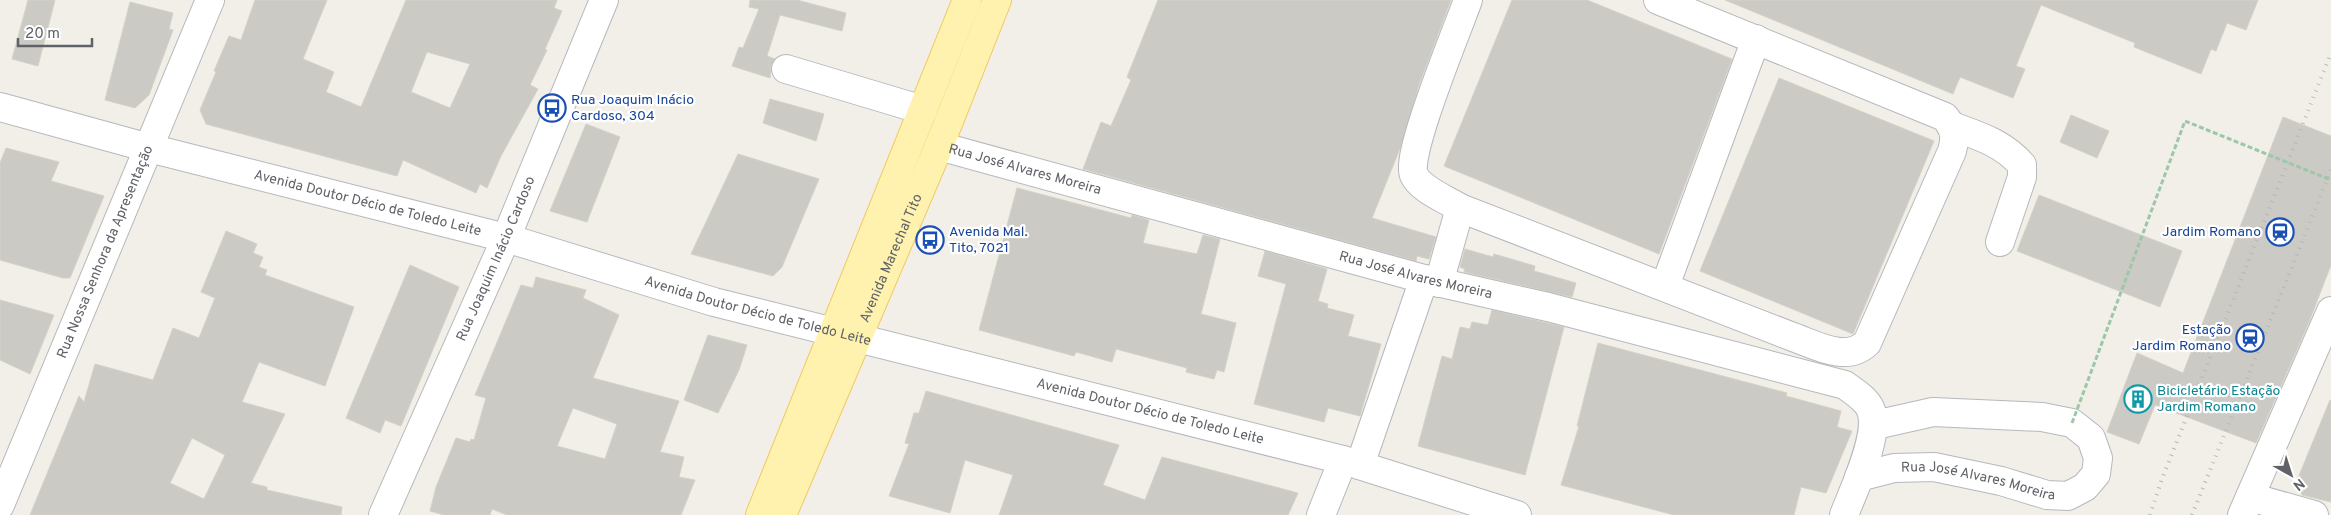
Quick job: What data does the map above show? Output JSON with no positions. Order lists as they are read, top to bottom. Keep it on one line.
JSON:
{"streets":{"main road":["Avenida Marechal Tito"],"street":["Rua José Alvares Moreira","Avenida Doutor Décio de Toledo Leite","Rua Nossa Senhora da Apresentação","Rua Joaquim Inácio Cardoso"]},"crossings":[["Rua José Alvares Moreira","Avenida Marechal Tito"],["Avenida Doutor Décio de Toledo Leite","Rua Nossa Senhora da Apresentação"],["Avenida Doutor Décio de Toledo Leite","Avenida Marechal Tito"],["Avenida Doutor Décio de Toledo Leite","Rua Joaquim Inácio Cardoso"]],"places":{"bus stop":["Rua Joaquim Inácio Cardoso, 304","Avenida Mal. Tito, 7021"],"station":["Jardim Romano","Estação Jardim Romano"],"building":["Bicicletário Estação Jardim Romano"]},"scale_bar":"20 m","north":"bottom right"}
